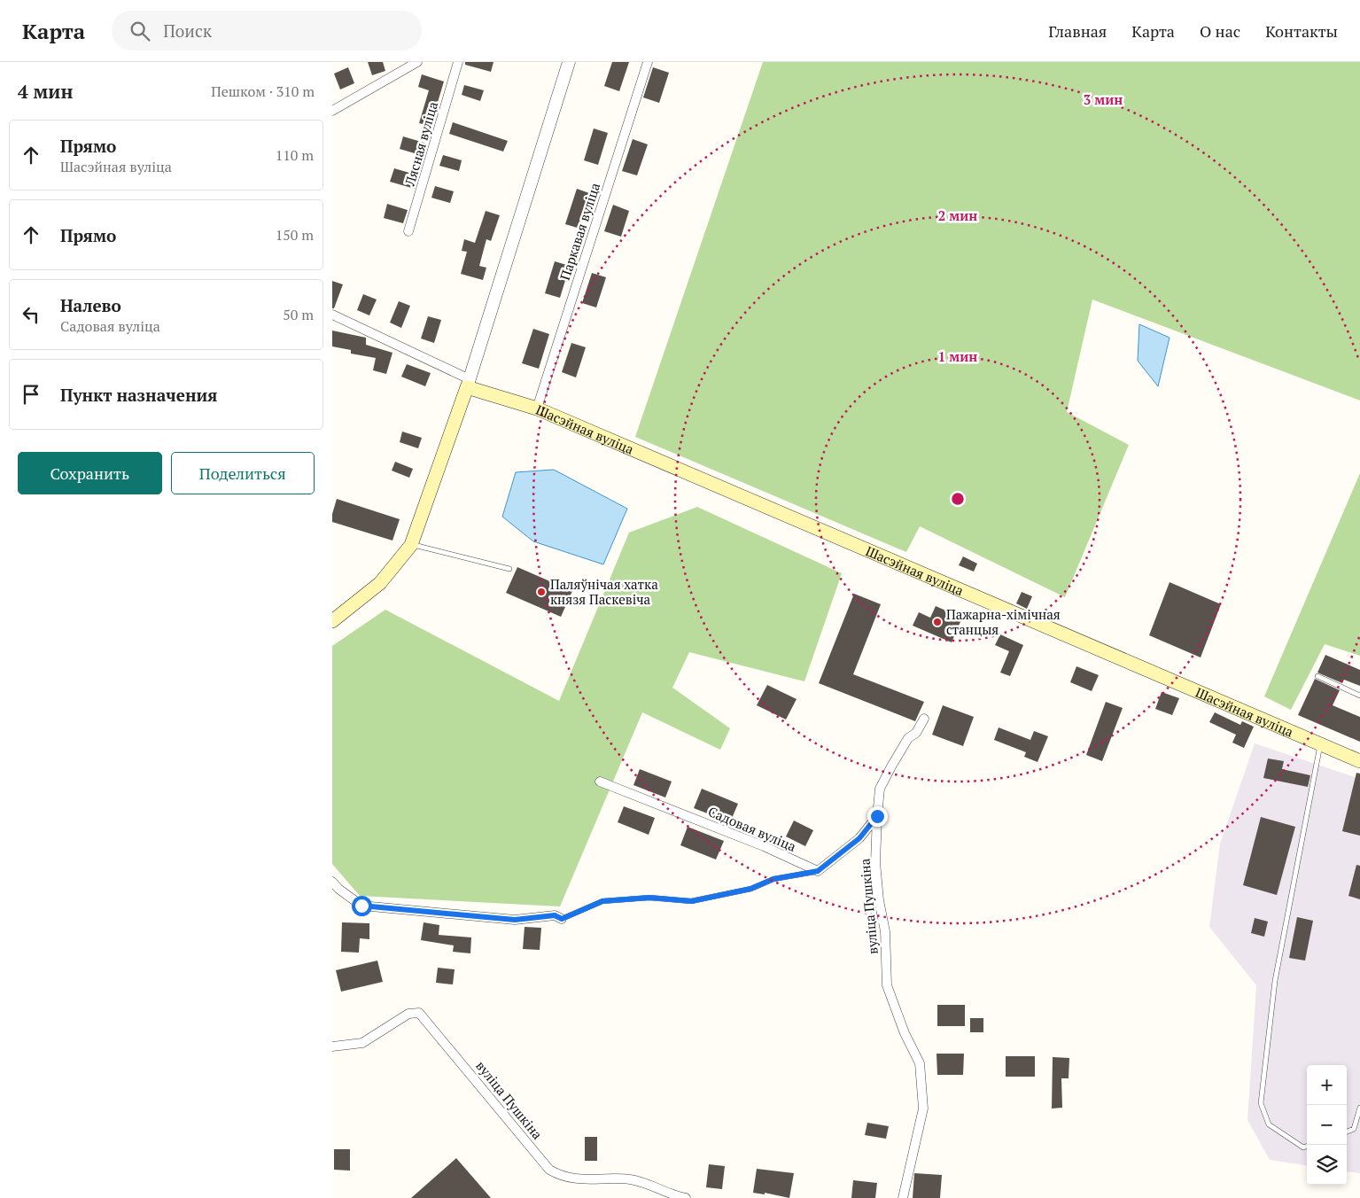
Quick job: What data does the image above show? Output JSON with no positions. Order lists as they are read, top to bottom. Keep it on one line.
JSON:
{"streets":{"main road":["Шасэйная вуліца"],"street":["Лясная вуліца","Паркавая вуліца","Садовая вуліца","вуліца Пушкіна"]},"crossings":[["Паркавая вуліца","Шасэйная вуліца"]],"places":["Паляўнічая хатка князя Паскевіча","Пажарна-хімічная станцыя"],"page":{"header":"Карта","search":"Поиск","nav":["Главная","Карта","О нас","Контакты"],"heading":["4 мин","Пешком · 310 m"],"list":[["Прямо","Шасэйная вуліца","110 m"],["Прямо","150 m"],["Налево","Садовая вуліца","50 m"],"Пункт назначения"],"buttons":["Сохранить","Поделиться"],"map_buttons":["+","−"]},"rings":["3 мин","2 мин","1 мин"]}
